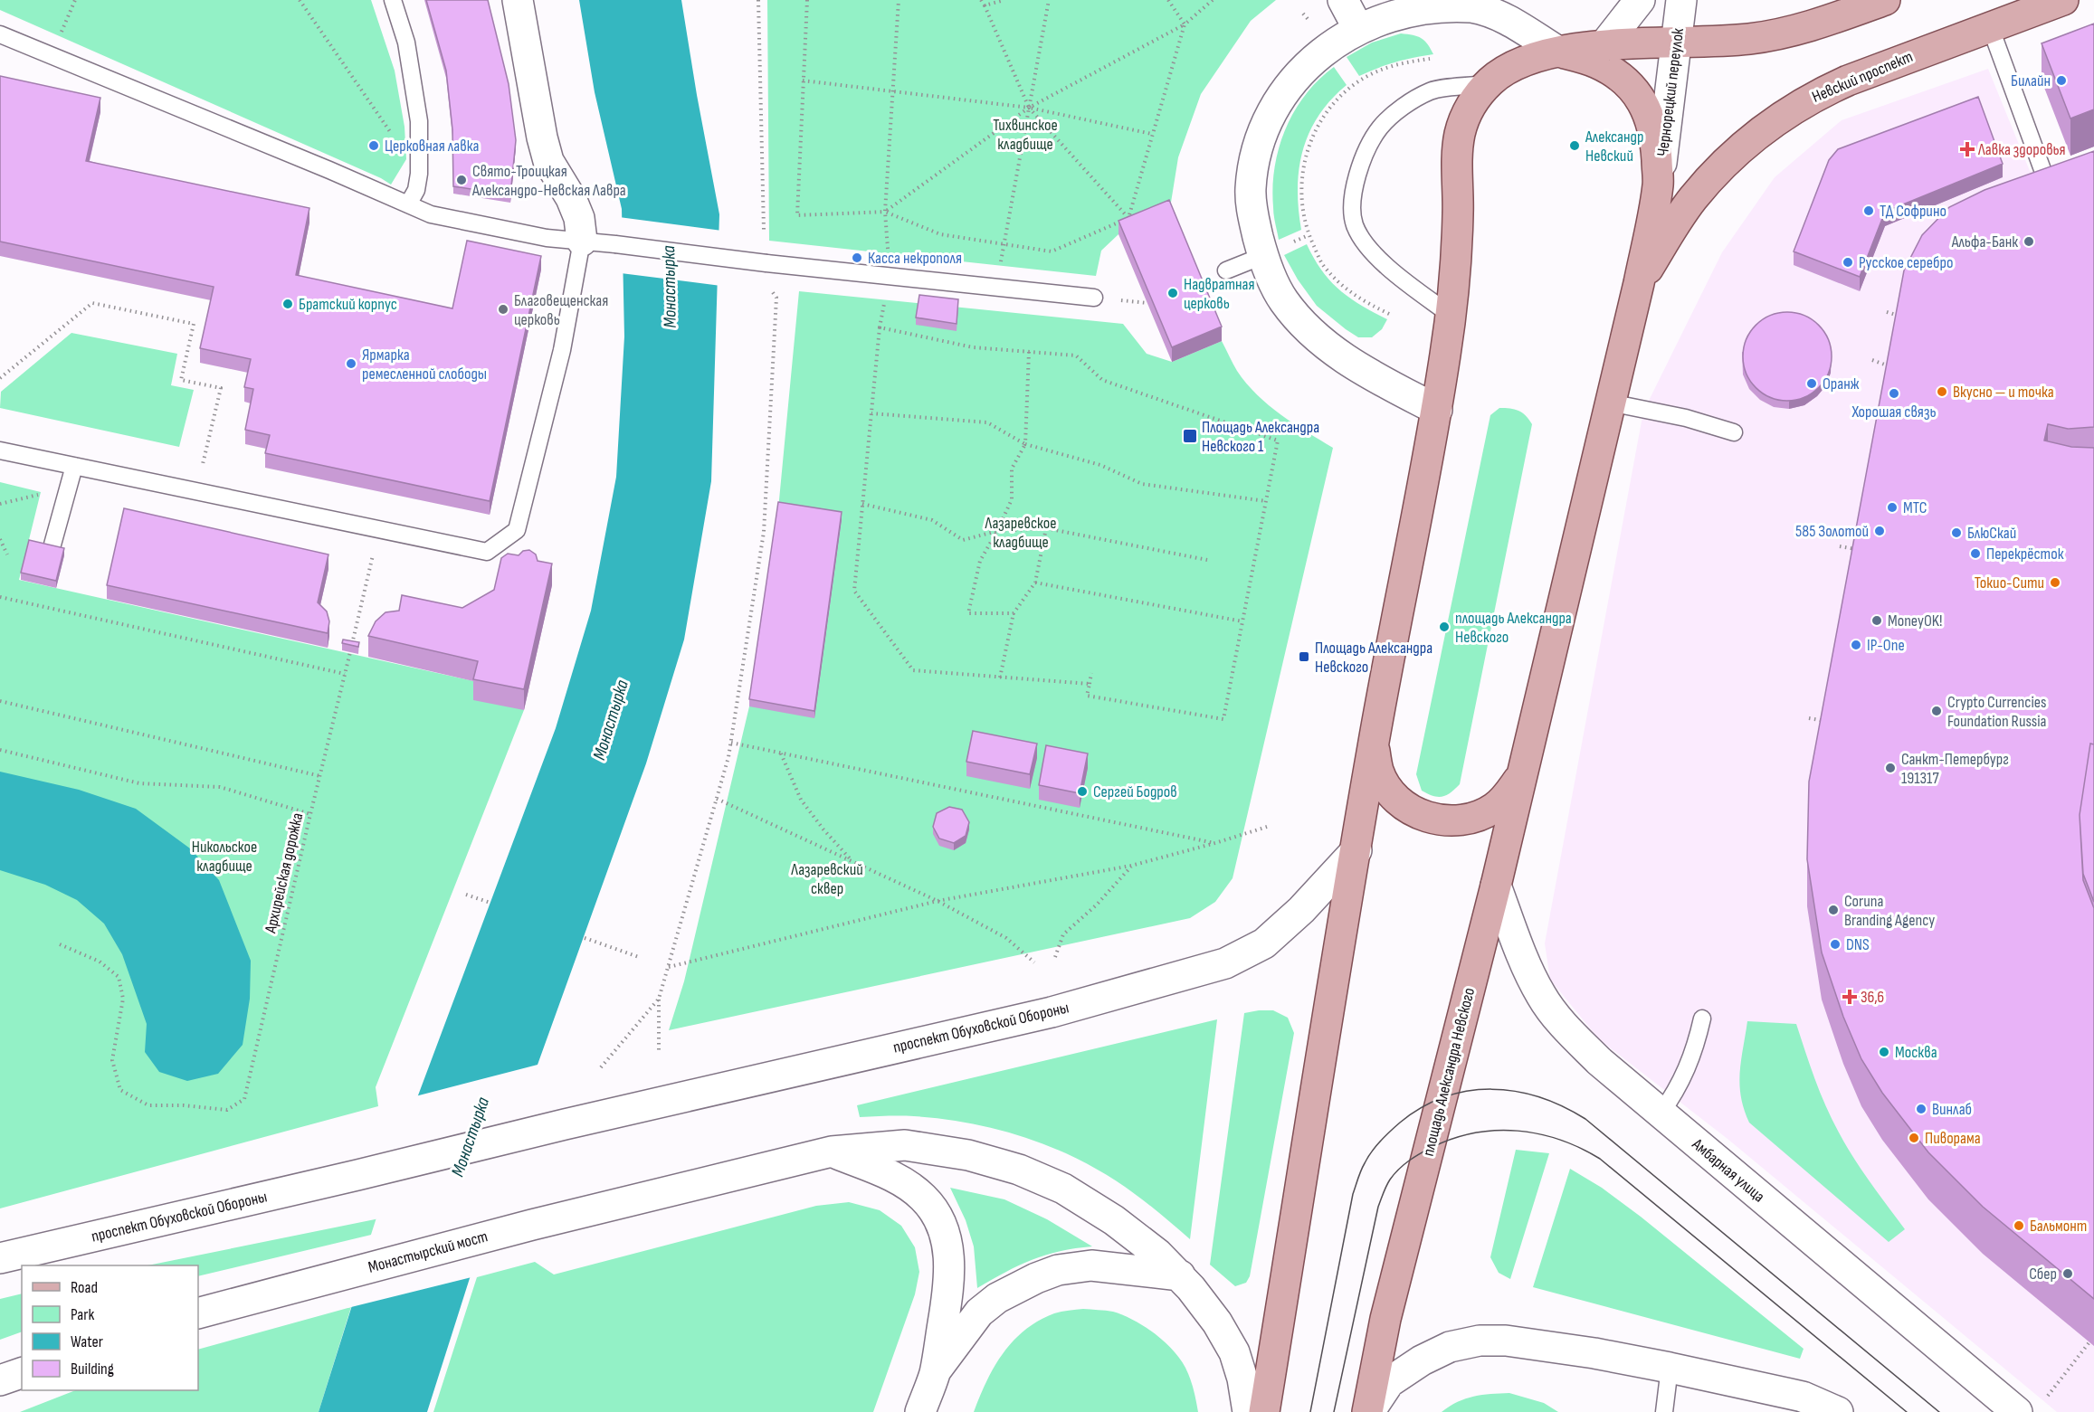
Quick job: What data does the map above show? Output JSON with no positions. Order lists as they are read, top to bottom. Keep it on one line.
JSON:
{"streets":{"main road":["Невский проспект","Чернорецкий переулок","проспект Обуховской Обороны","площадь Александра Невского","Амбарная улица","Монастырский мост"],"path":["Архирейская дорожка"]},"crossings":[["Невский проспект","площадь Александра Невского"],["Чернорецкий переулок","площадь Александра Невского"],["площадь Александра Невского","Амбарная улица"]],"water":["Монастырка"],"parks":["Тихвинское кладбище","Лазаревское кладбище","Никольское кладбище","Лазаревский сквер"],"places":{"other":["Билайн","Церковная лавка","Александр Невский","Свято-Троицкая Александро-Невская Лавра","ТД Софрино","Альфа-Банк","Касса некрополя","Русское серебро","Надвратная церковь","Братский корпус","Благовещенская церковь","Ярмарка ремесленной слободы","Оранж","Вкусно — и точка","Хорошая связь","МТС","585 Золотой","БлюСкай","Перекрёсток","Токио-Сити","MoneyOK!","площадь Александра Невского","IP-One","Crypto Currencies Foundation Russia","Санкт-Петербург 191317","Сергей Бодров","Coruna Branding Agency","DNS","Москва","Винлаб","Пиворама","Бальмонт","Сбер"],"health":["Лавка здоровья","36,6"],"transit":["Площадь Александра Невского 1","Площадь Александра Невского"]},"legend":["Road","Park","Water","Building"]}
